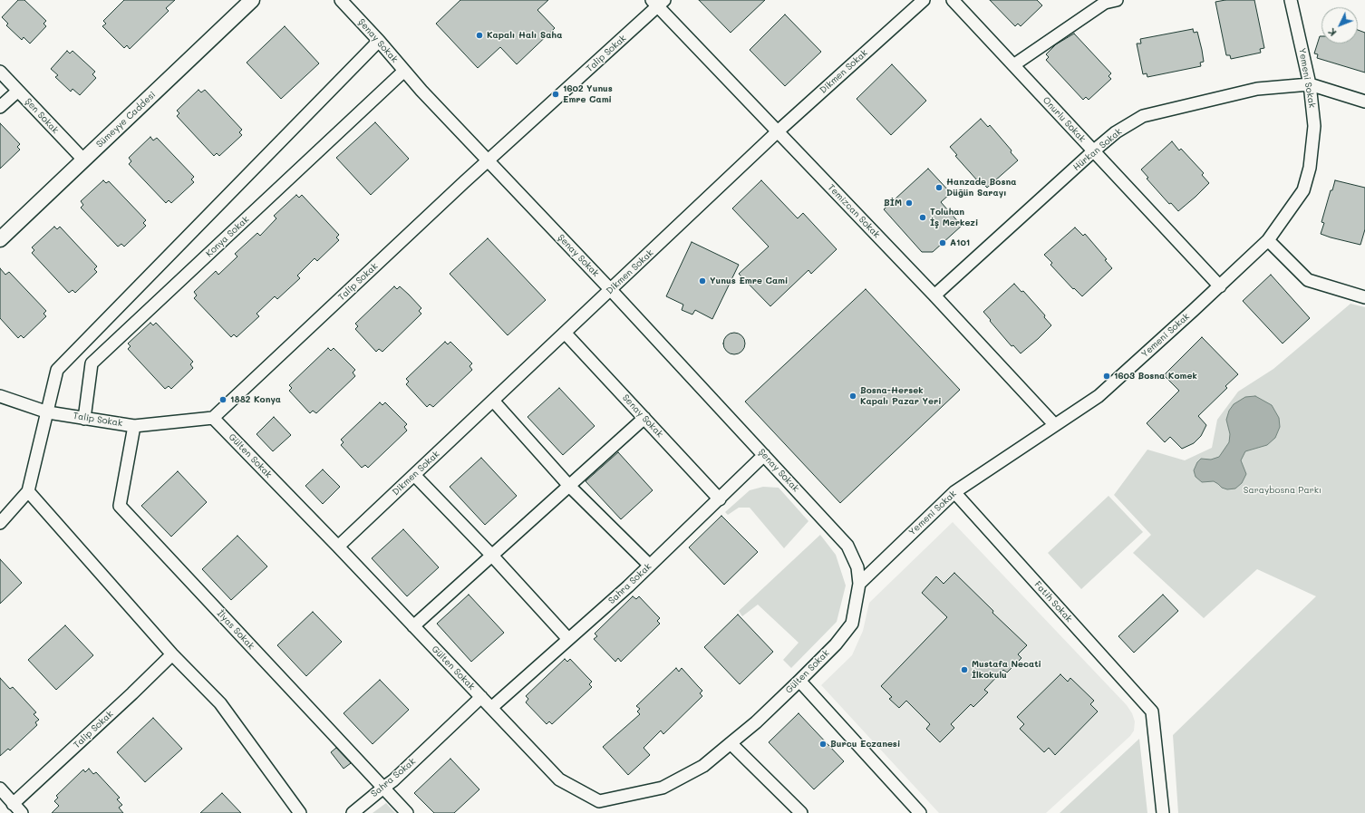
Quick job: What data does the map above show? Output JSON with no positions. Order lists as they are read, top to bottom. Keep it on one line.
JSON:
{"streets":{"street":["Şenay Sokak","Talip Sokak","Dikmen Sokak","Yemeni Sokak","Şen Sokak","Sümeyye Caddesi","Onurlu Sokak","Hürkan Sokak","Temizcan Sokak","Konya Sokak","Senay Sokak","Gülten Sokak","Sahra Sokak","Fatih Sokak","İlyas Sokak"]},"crossings":[["Şenay Sokak","Talip Sokak"],["Şenay Sokak","Dikmen Sokak"],["Şenay Sokak","Yemeni Sokak"],["Şenay Sokak","Konya Sokak"],["Şenay Sokak","Gülten Sokak"],["Şenay Sokak","Sahra Sokak"],["Talip Sokak","Temizcan Sokak"],["Talip Sokak","Konya Sokak"],["Talip Sokak","Gülten Sokak"],["Talip Sokak","İlyas Sokak"],["Dikmen Sokak","Temizcan Sokak"],["Dikmen Sokak","Senay Sokak"],["Dikmen Sokak","Gülten Sokak"],["Yemeni Sokak","Onurlu Sokak"],["Yemeni Sokak","Hürkan Sokak"],["Yemeni Sokak","Temizcan Sokak"],["Yemeni Sokak","Gülten Sokak"],["Yemeni Sokak","Fatih Sokak"],["Şen Sokak","Sümeyye Caddesi"],["Onurlu Sokak","Hürkan Sokak"],["Hürkan Sokak","Temizcan Sokak"],["Senay Sokak","Sahra Sokak"],["Gülten Sokak","Sahra Sokak"],["Sahra Sokak","İlyas Sokak"]],"parks":["Saraybosna Parkı"],"places":["Kapalı Halı Saha","1602 Yunus Emre Cami","Hanzade Bosna Düğün Sarayı","BİM","Toluhan İş Merkezi","A101","Yunus Emre Cami","1603 Bosna Komek","Bosna-Hersek Kapalı Pazar Yeri","1882 Konya","Mustafa Necati İlkokulu","Burcu Eczanesi"],"north":"bottom left"}
